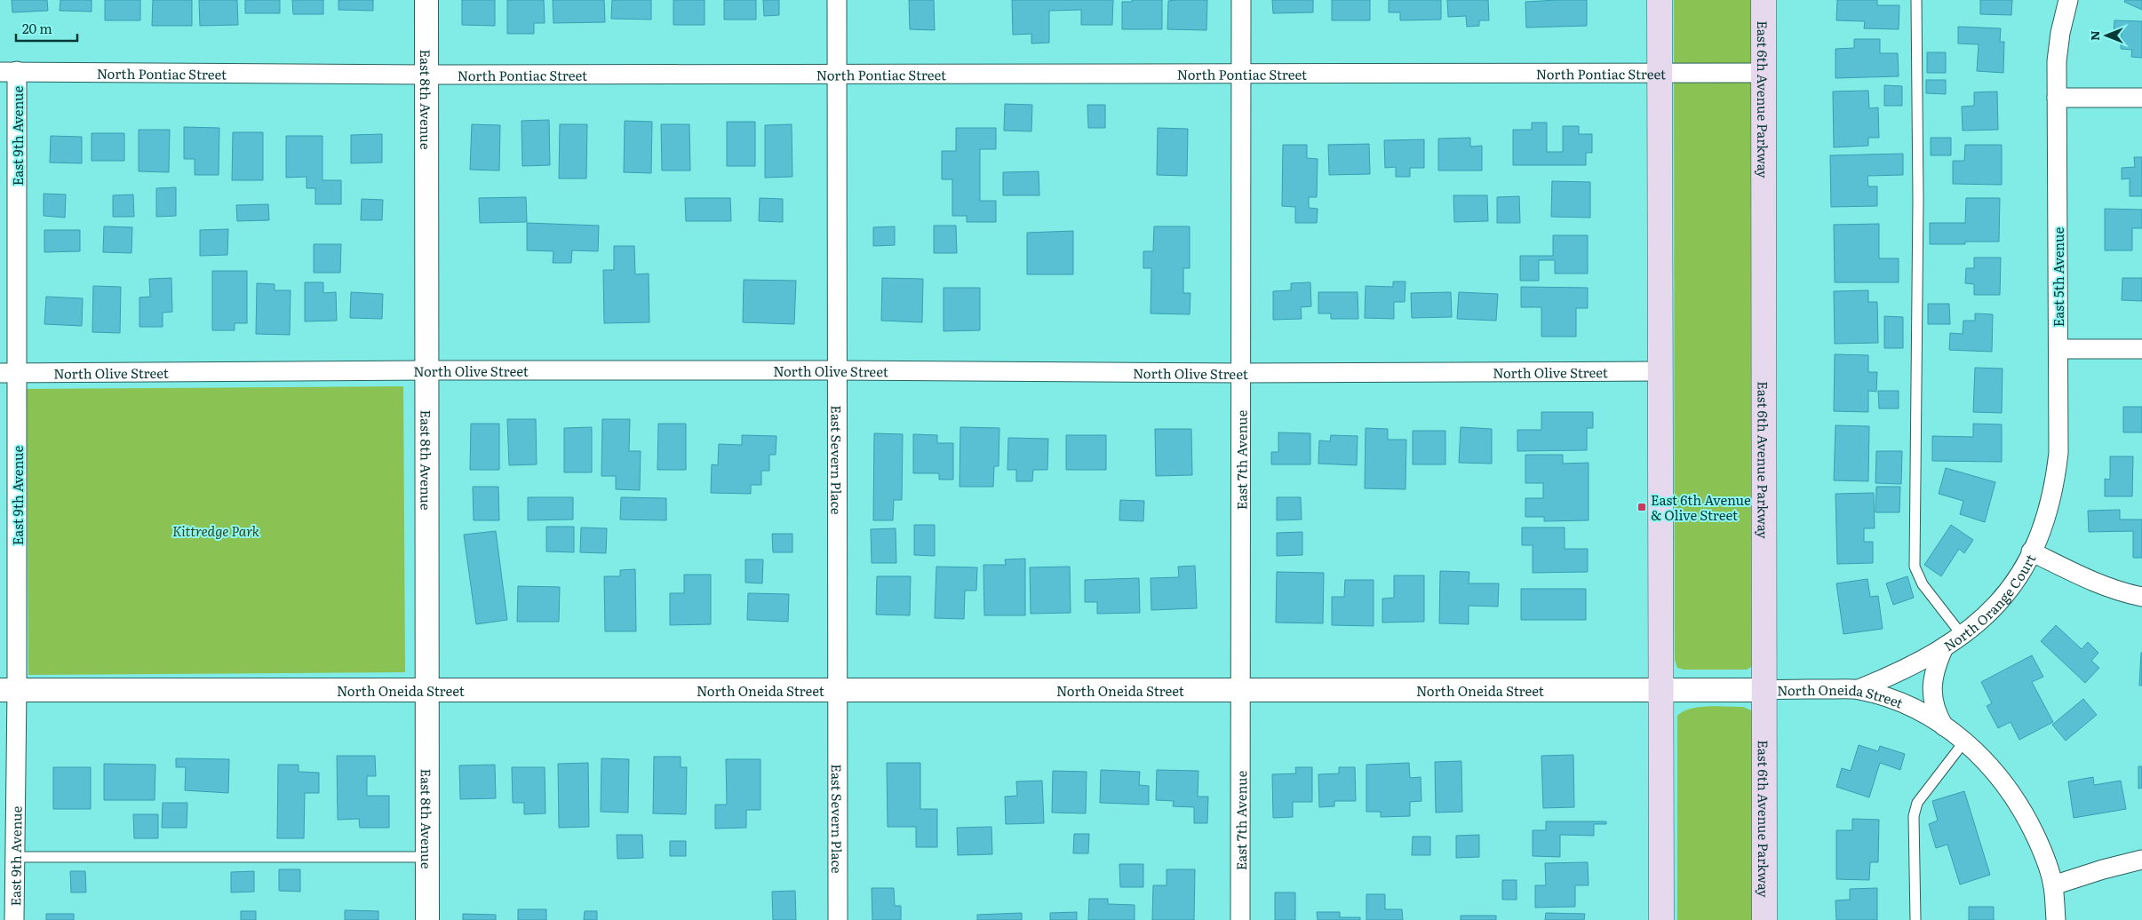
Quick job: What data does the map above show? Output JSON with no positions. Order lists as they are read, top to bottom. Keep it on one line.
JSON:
{"streets":{"main road":["East 6th Avenue Parkway"],"street":["North Pontiac Street","East 8th Avenue","East 9th Avenue","East 5th Avenue","North Olive Street","East Severn Place","East 7th Avenue","North Orange Court","North Oneida Street"]},"crossings":[["North Pontiac Street","East 8th Avenue"],["North Pontiac Street","East 6th Avenue Parkway"],["North Pontiac Street","East 9th Avenue"],["North Pontiac Street","East Severn Place"],["North Pontiac Street","East 7th Avenue"],["East 8th Avenue","North Olive Street"],["East 8th Avenue","North Oneida Street"],["East 6th Avenue Parkway","North Oneida Street"],["East 9th Avenue","North Olive Street"],["East 9th Avenue","North Oneida Street"],["East 5th Avenue","North Orange Court"],["North Olive Street","East Severn Place"],["North Olive Street","East 7th Avenue"],["East Severn Place","North Oneida Street"],["East 7th Avenue","North Oneida Street"],["North Orange Court","North Oneida Street"]],"parks":["Kittredge Park"],"places":{"transit":["East 6th Avenue & Olive Street"]},"scale_bar":"20 m","north":"left"}
